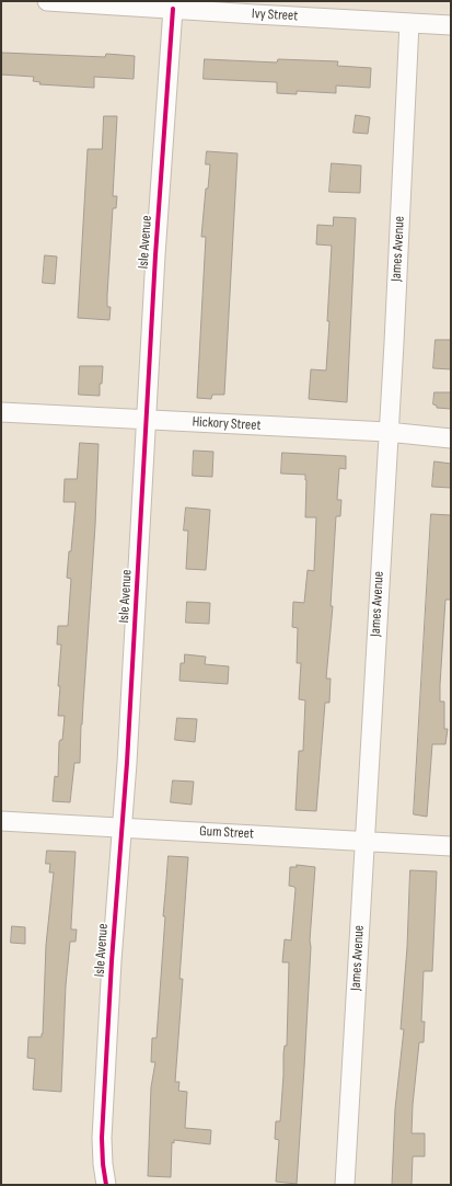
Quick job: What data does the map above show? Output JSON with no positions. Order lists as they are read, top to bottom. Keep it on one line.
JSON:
{"streets":{"street":["Ivy Street","Isle Avenue","James Avenue","Hickory Street","Gum Street"]},"crossings":[["Ivy Street","Isle Avenue"],["Ivy Street","James Avenue"],["Isle Avenue","Hickory Street"],["Isle Avenue","Gum Street"],["James Avenue","Hickory Street"],["James Avenue","Gum Street"]]}
